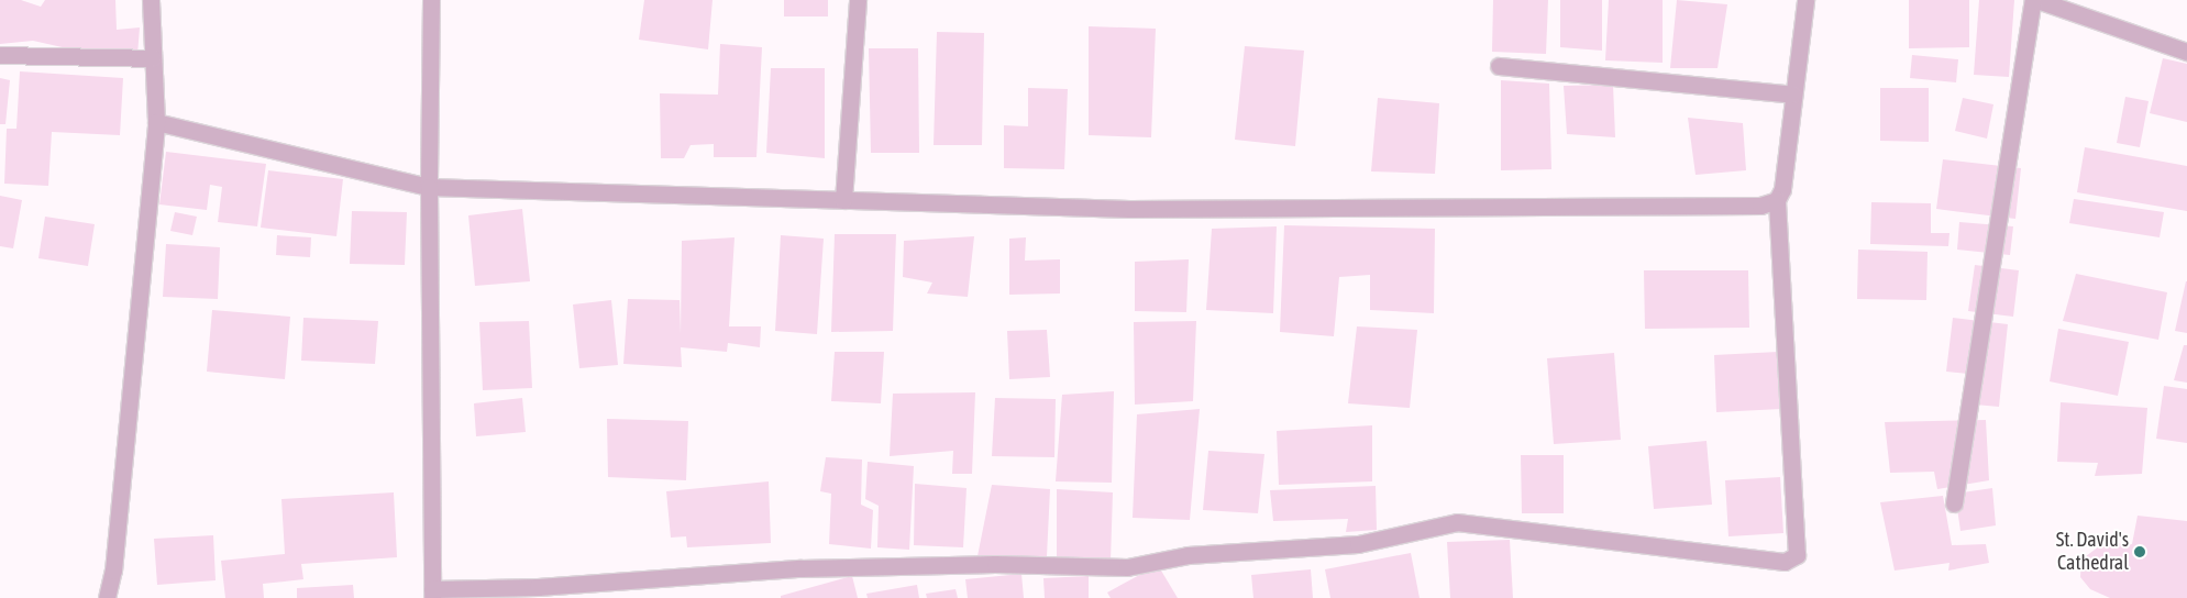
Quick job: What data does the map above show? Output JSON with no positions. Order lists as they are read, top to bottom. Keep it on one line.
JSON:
{"places":["St. David's Cathedral"]}
